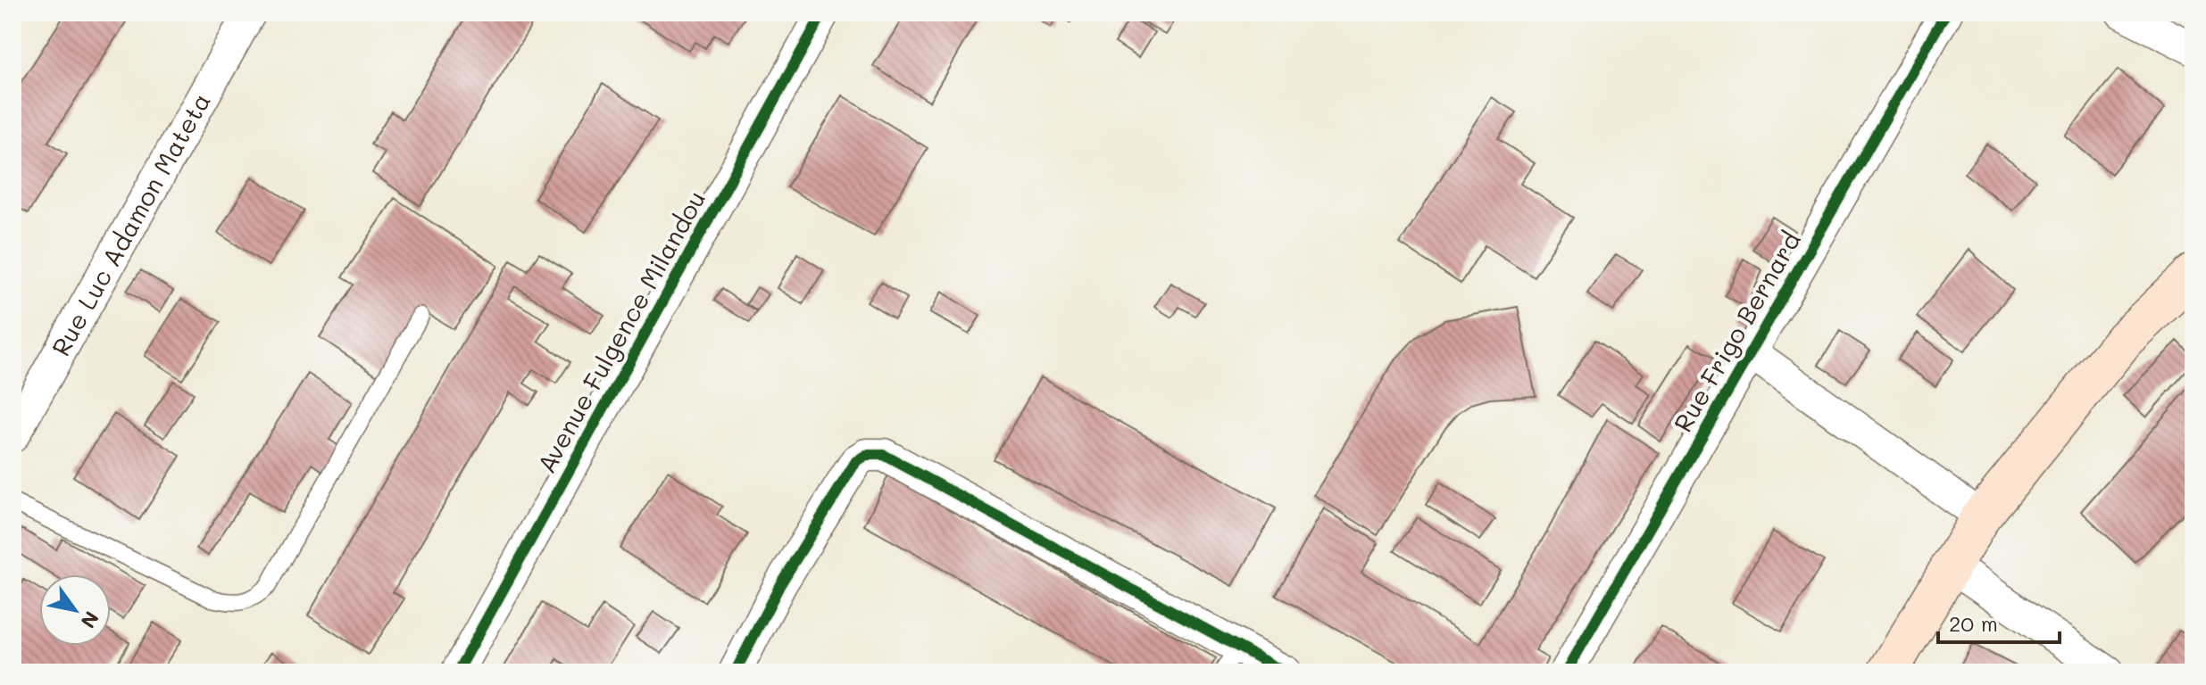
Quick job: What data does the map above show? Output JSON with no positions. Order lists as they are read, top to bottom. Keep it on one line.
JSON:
{"streets":{"street":["Rue Luc Adamon Mateta","Avenue Fulgence Milandou","Rue Frigo Bernard"]},"scale_bar":"20 m","north":"bottom right"}
